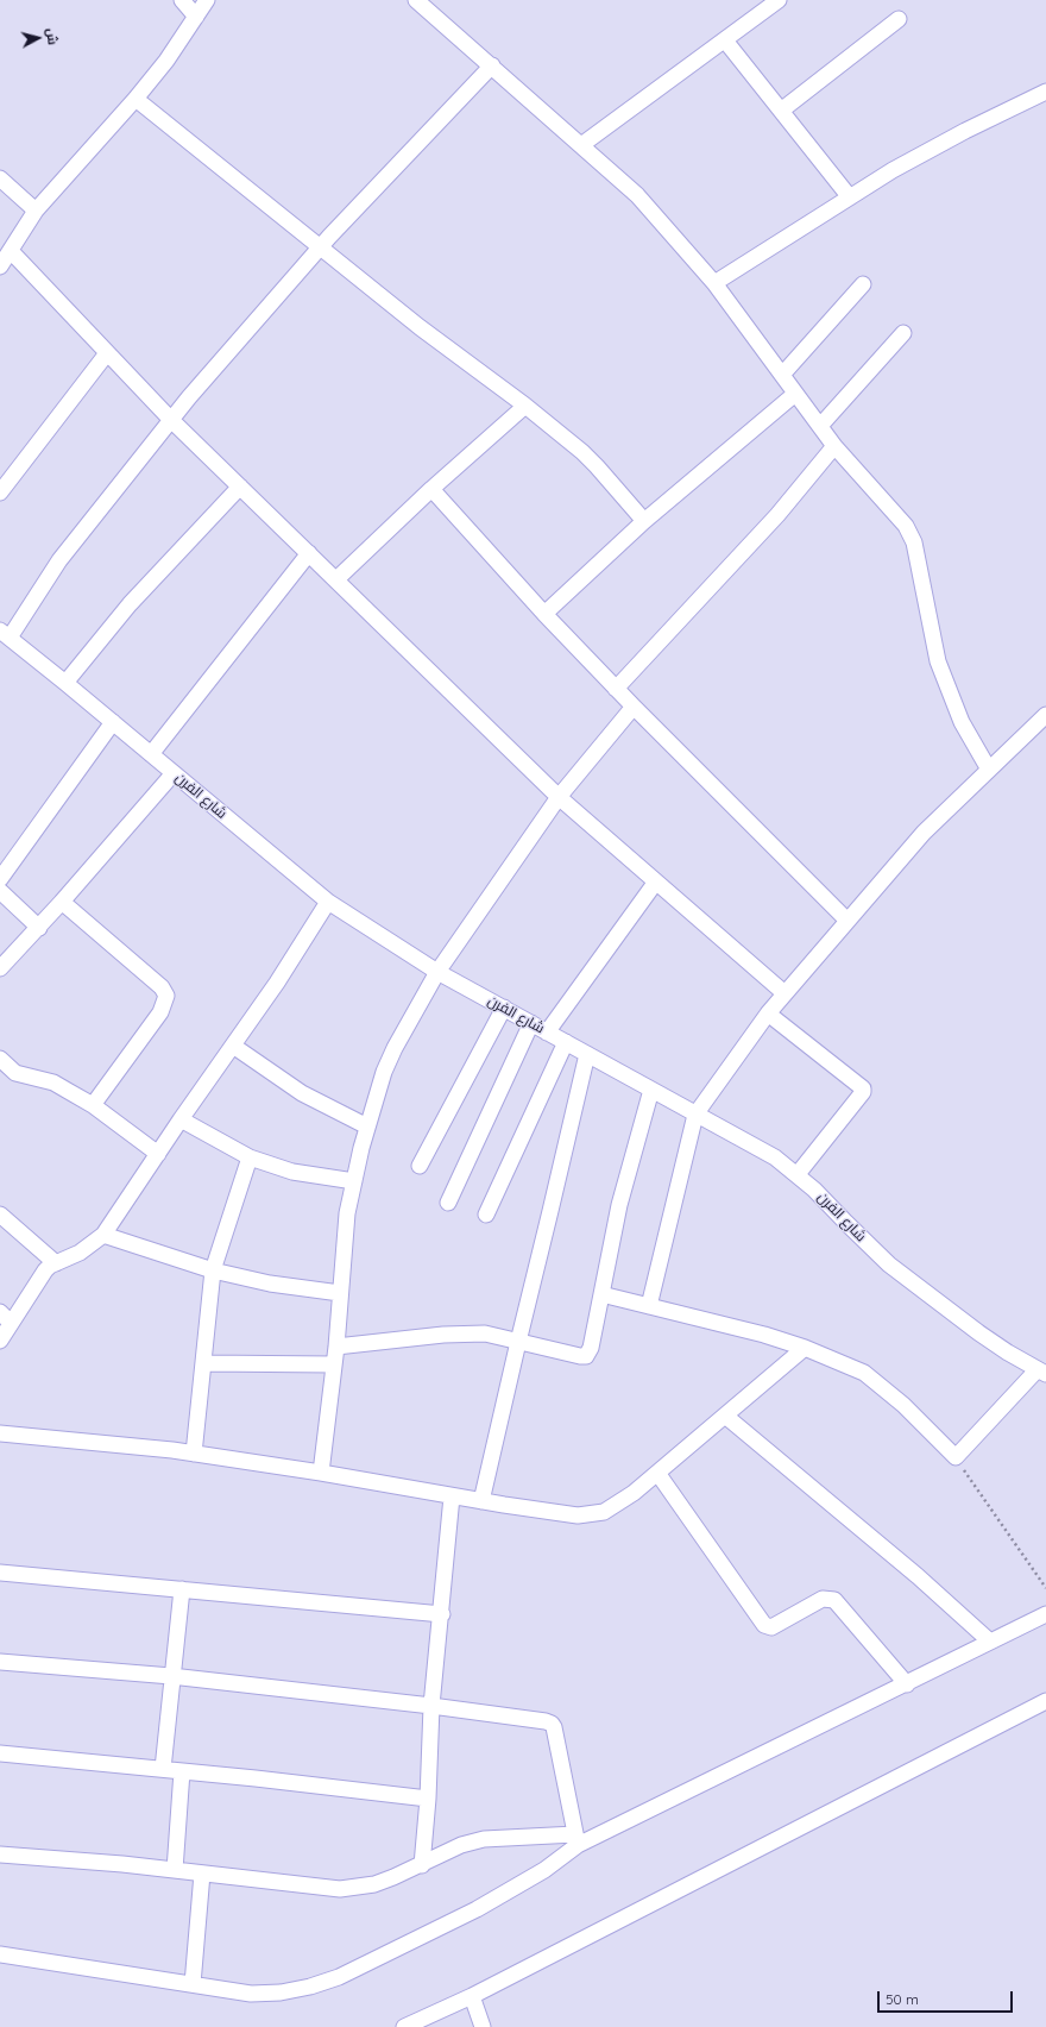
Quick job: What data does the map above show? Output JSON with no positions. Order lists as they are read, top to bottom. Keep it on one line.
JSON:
{"streets":{"street":["شارع الفرن"]},"scale_bar":"50 m","north":"right"}
